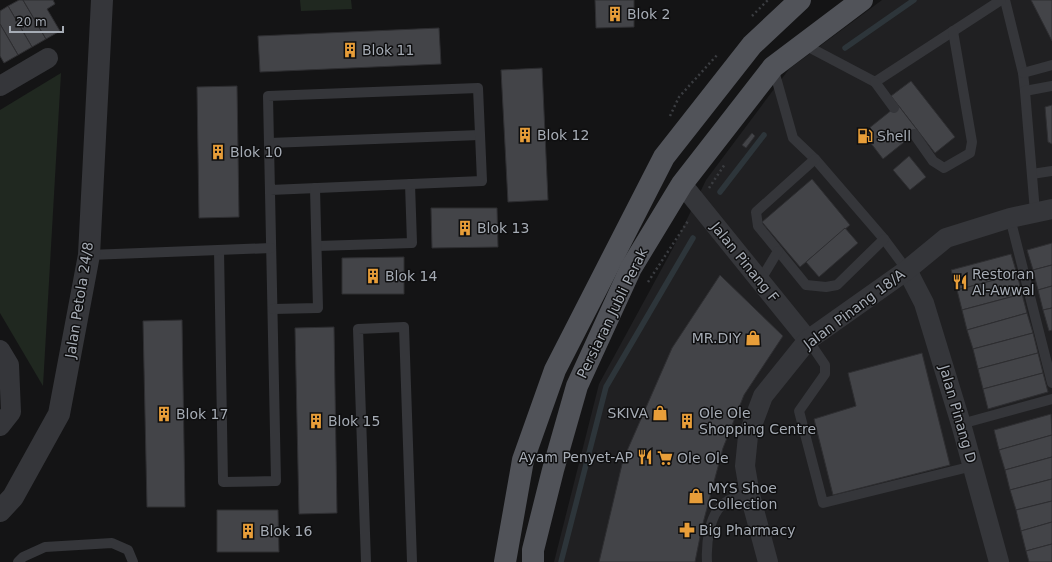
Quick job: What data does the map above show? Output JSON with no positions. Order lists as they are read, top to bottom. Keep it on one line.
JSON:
{"streets":{"main road":["Persiaran Jubli Perak"],"street":["Jalan Pinang F","Jalan Petola 24/8","Jalan Pinang 18/A","Jalan Pinang D"]},"crossings":[["Jalan Pinang F","Jalan Pinang 18/A"],["Jalan Pinang F","Persiaran Jubli Perak"],["Jalan Pinang 18/A","Jalan Pinang D"]],"places":{"building":["Blok 2","Blok 11","Blok 12","Blok 10","Blok 13","Blok 14","Blok 17","Blok 15","Ole Ole Shopping Centre","Blok 16"],"fuel station":["Shell"],"restaurant":["Restoran Al-Awwal","Ayam Penyet-AP"],"shop":["MR.DIY","SKIVA","MYS Shoe Collection"],"supermarket":["Ole Ole"],"pharmacy":["Big Pharmacy"]},"scale_bar":"20 m"}
